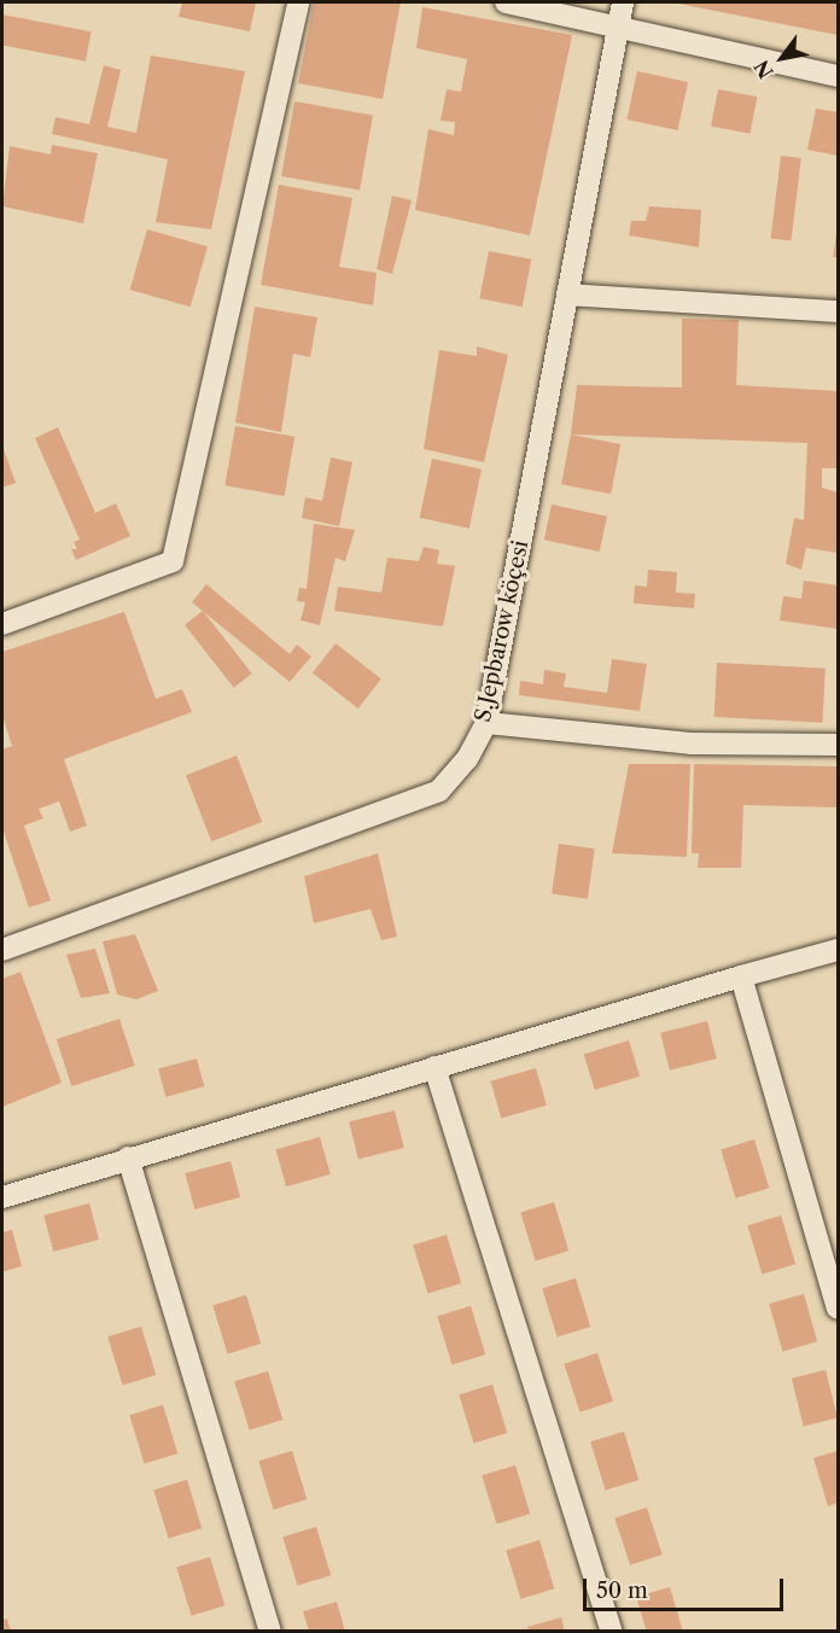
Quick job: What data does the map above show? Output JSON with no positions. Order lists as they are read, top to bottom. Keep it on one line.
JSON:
{"streets":{"street":["S.Jepbarow köçesi"]},"scale_bar":"50 m","north":"bottom left"}
